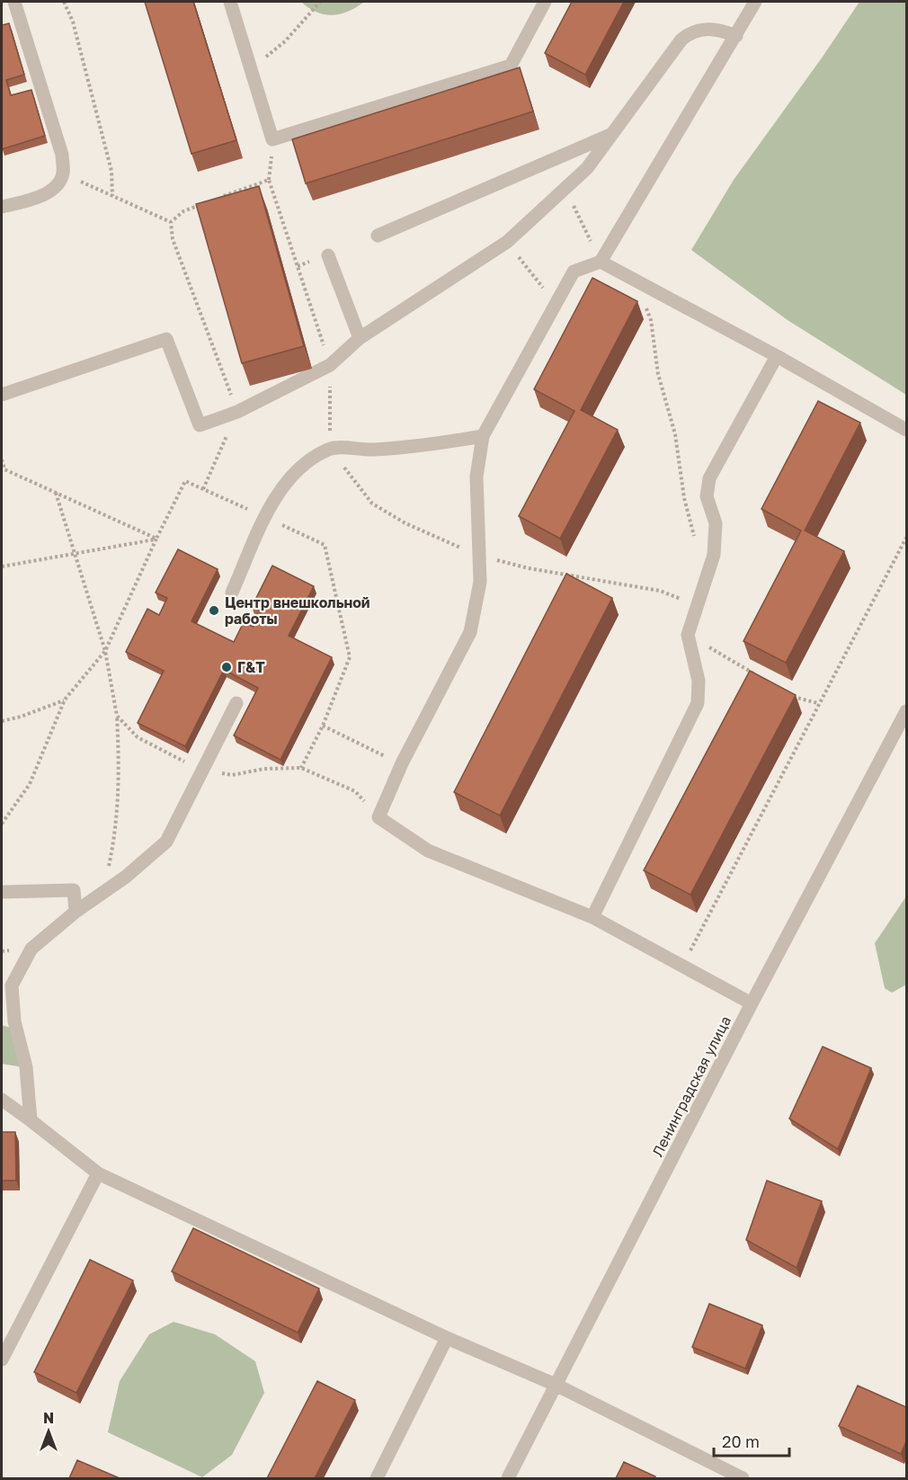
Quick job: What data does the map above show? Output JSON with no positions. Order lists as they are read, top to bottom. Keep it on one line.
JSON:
{"streets":{"street":["Ленинградская улица"]},"places":["Центр внешкольной работы","Г&Т"],"scale_bar":"20 m","north":"top"}
